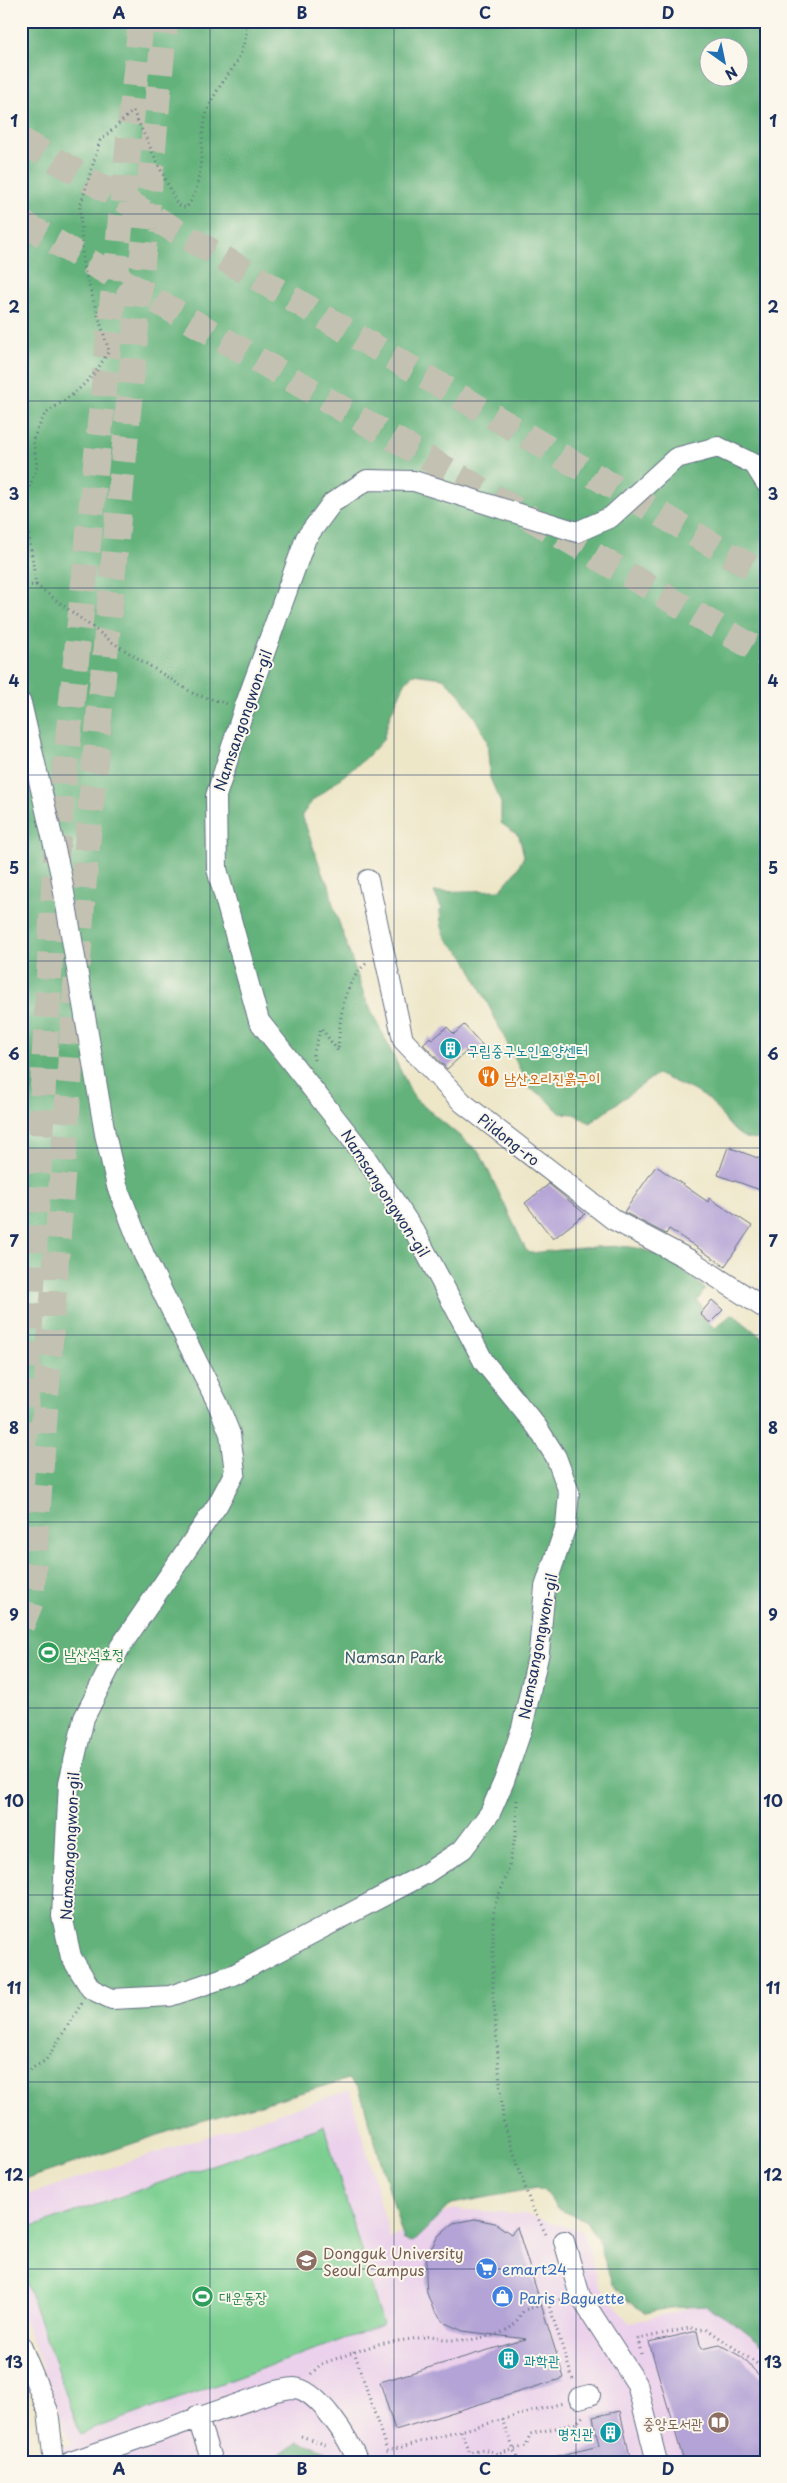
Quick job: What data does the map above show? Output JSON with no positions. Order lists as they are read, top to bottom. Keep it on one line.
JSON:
{"streets":{"street":["Namsangongwon-gil","Pildong-ro"]},"parks":["Namsan Park"],"places":{"building":["구립중구노인요양센터","과학관","명진관"],"restaurant":["남산오리진흙구이"],"sports":["남산석호정","대운동장"],"school or university":["Dongguk University Seoul Campus"],"supermarket":["emart24"],"shop":["Paris Baguette"],"library":["중앙도서관"]},"north":"bottom right","grid":{"columns":["A","B","C","D"],"rows":["1","2","3","4","5","6","7","8","9","10","11","12","13"]}}
